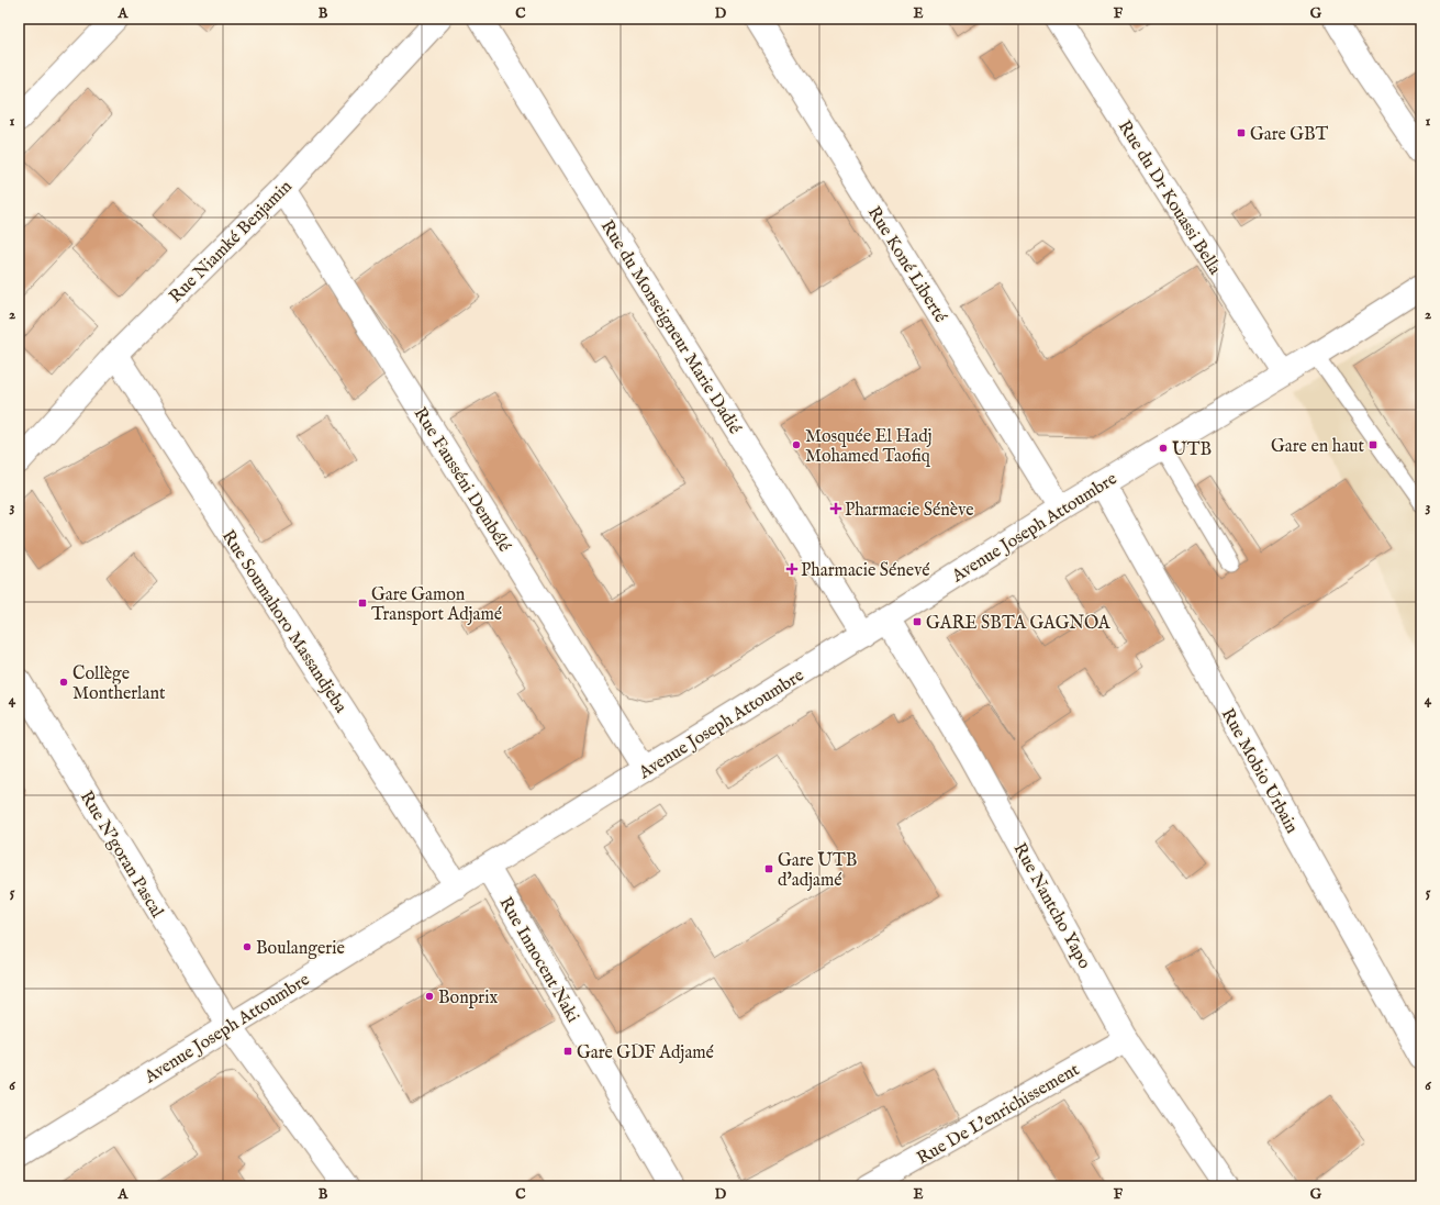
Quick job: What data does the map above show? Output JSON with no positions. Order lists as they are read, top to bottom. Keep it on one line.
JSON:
{"streets":{"street":["Rue du Dr Kouassi Bella","Rue Niamké Benjamin","Rue Koné Liberté","Rue du Monseigneur Marie Dadié","Rue Fausséni Dembélé","Avenue Joseph Attoumbre","Rue Soumahoro Massandjeba","Rue Mobio Urbain","Rue N'goran Pascal","Rue Nantcho Yapo","Rue Innocent Naki","Rue De L'enrichissement"]},"crossings":[["Rue du Dr Kouassi Bella","Avenue Joseph Attoumbre"],["Rue Niamké Benjamin","Rue Fausséni Dembélé"],["Rue Niamké Benjamin","Rue Soumahoro Massandjeba"],["Rue Koné Liberté","Avenue Joseph Attoumbre"],["Rue du Monseigneur Marie Dadié","Avenue Joseph Attoumbre"],["Rue Fausséni Dembélé","Avenue Joseph Attoumbre"],["Avenue Joseph Attoumbre","Rue Soumahoro Massandjeba"],["Avenue Joseph Attoumbre","Rue Mobio Urbain"],["Avenue Joseph Attoumbre","Rue N'goran Pascal"],["Avenue Joseph Attoumbre","Rue Nantcho Yapo"],["Avenue Joseph Attoumbre","Rue Innocent Naki"],["Rue Nantcho Yapo","Rue De L'enrichissement"]],"places":{"transit":["Gare GBT","Gare en haut","Gare Gamon Transport Adjamé","GARE SBTA GAGNOA","Gare UTB d'adjamé","Gare GDF Adjamé"],"other":["Mosquée El Hadj Mohamed Taofiq","UTB","Collège Montherlant","Boulangerie","Bonprix"],"health":["Pharmacie Sénève","Pharmacie Sénevé"]},"grid":{"columns":["A","B","C","D","E","F","G"],"rows":["1","2","3","4","5","6"]}}
